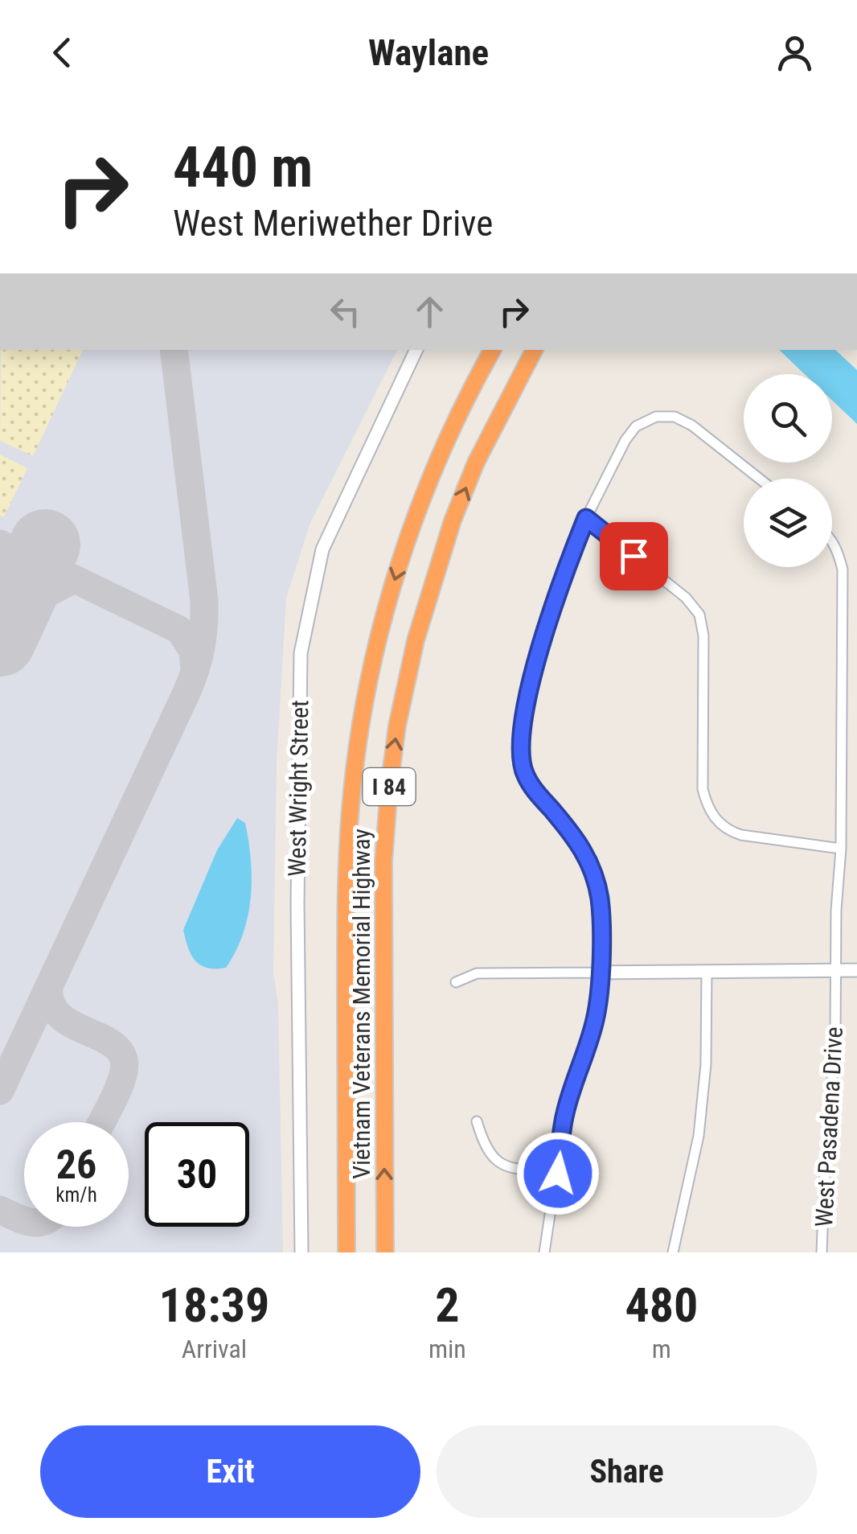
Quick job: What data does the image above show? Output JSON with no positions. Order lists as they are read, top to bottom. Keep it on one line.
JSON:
{"streets":{"highway":["I 84","Vietnam Veterans Memorial Highway"],"street":["West Wright Street","West Pasadena Drive"]},"page":{"header":"Waylane","turn":["440 m","West Meriwether Drive"],"speed":"26 km/h","limit":"30","eta":["18:39","Arrival","2","min","480","m"],"buttons":["Exit","Share"]}}
